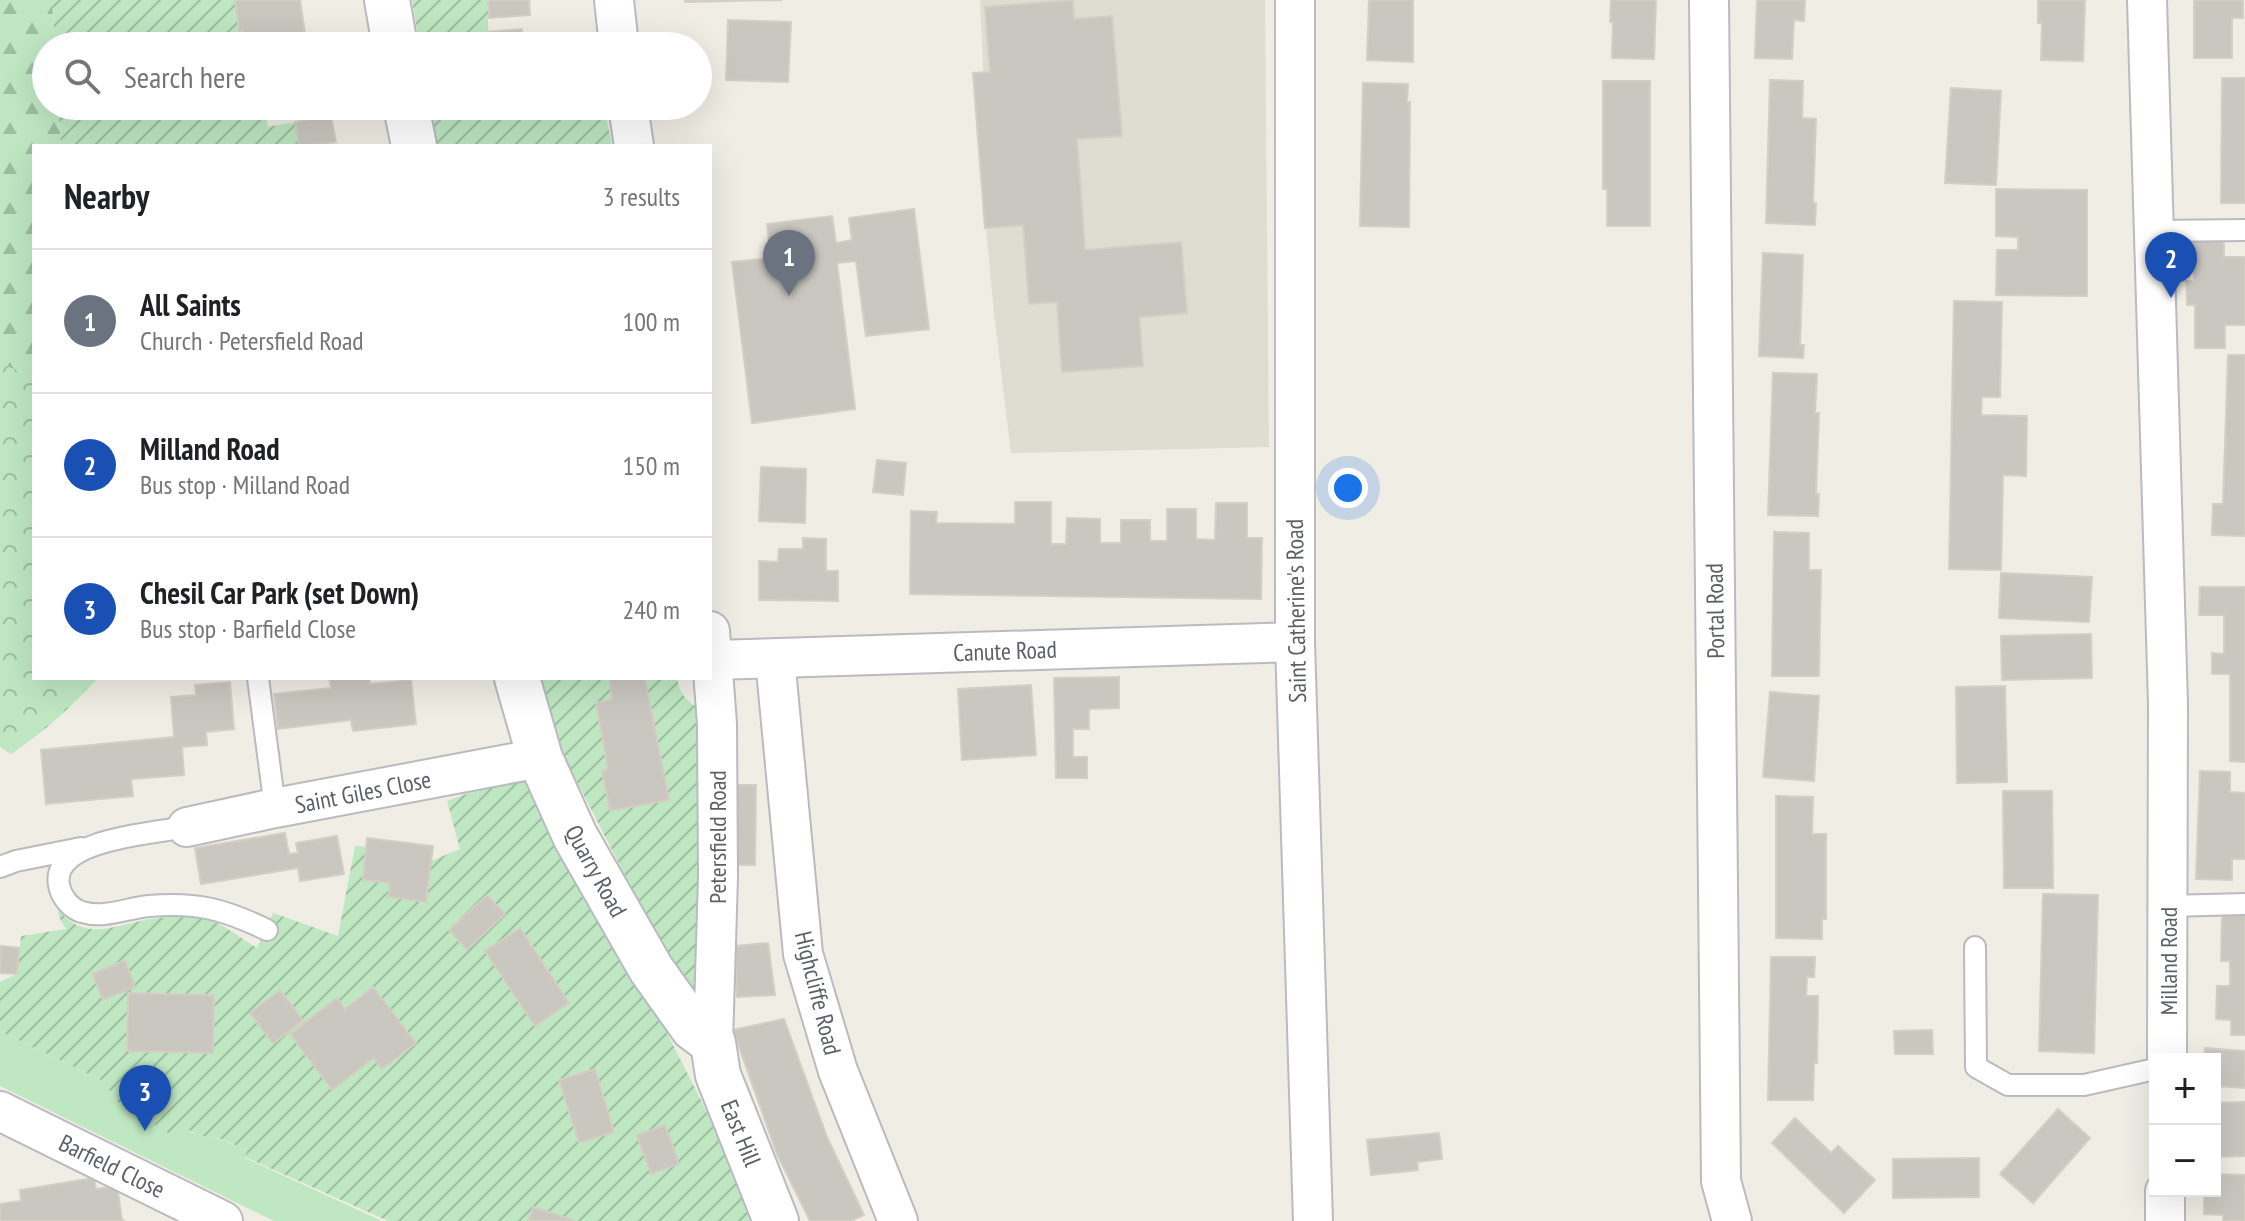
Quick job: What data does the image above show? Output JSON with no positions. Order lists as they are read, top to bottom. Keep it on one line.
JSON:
{"streets":{"street":["Saint Catherine's Road","Portal Road","Canute Road","Saint Giles Close","Petersfield Road","Quarry Road","Milland Road","Highcliffe Road","East Hill","Barfield Close"]},"crossings":[["Saint Catherine's Road","Canute Road"],["Canute Road","Petersfield Road"],["Canute Road","Highcliffe Road"],["Saint Giles Close","Quarry Road"],["Petersfield Road","Quarry Road"],["Petersfield Road","East Hill"],["Quarry Road","East Hill"]],"page":{"search":"Search here","heading":["Nearby","3 results"],"pins":["1","2","3"],"list":[{"mark":"1","name":"All Saints","note":"Church · Petersfield Road","value":"100 m"},{"mark":"2","name":"Milland Road","note":"Bus stop · Milland Road","value":"150 m"},{"mark":"3","name":"Chesil Car Park (set Down)","note":"Bus stop · Barfield Close","value":"240 m"}],"map_buttons":["+","−"]}}
